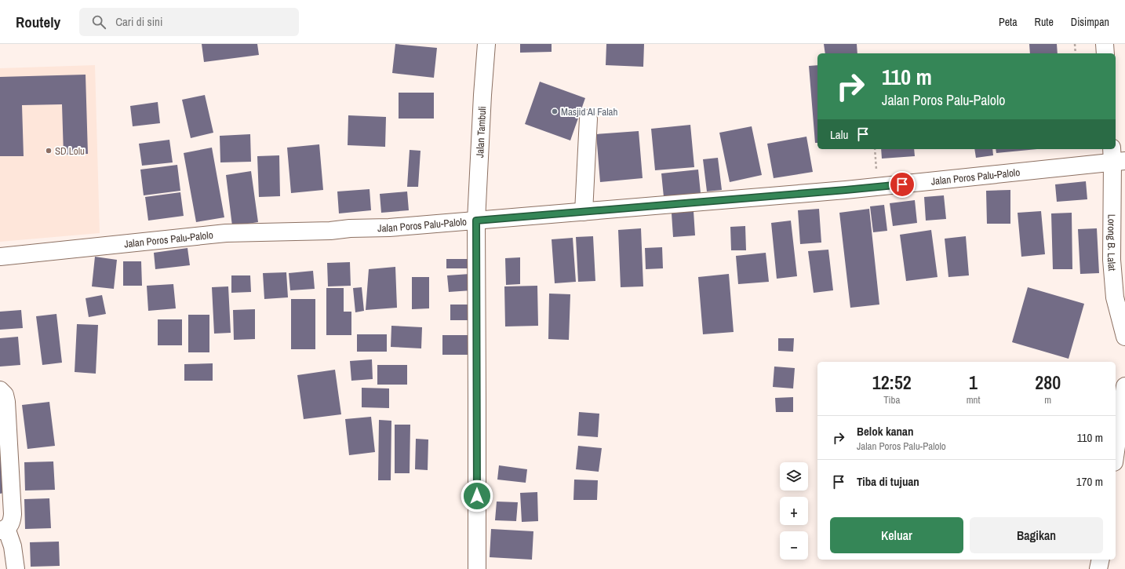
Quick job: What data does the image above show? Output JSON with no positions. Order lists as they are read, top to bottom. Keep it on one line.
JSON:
{"streets":{"main road":["Jalan Tambuli","Jalan Poros Palu-Palolo","Lorong B. Lalat"]},"crossings":[["Jalan Tambuli","Jalan Poros Palu-Palolo"],["Jalan Poros Palu-Palolo","Lorong B. Lalat"]],"places":["Masjid Al Falah","SD Lolu"],"page":{"header":"Routely","search":"Cari di sini","nav":["Peta","Rute","Disimpan"],"turn":["110 m","Jalan Poros Palu-Palolo"],"then":"Lalu","eta":["12:52","Tiba","1","mnt","280","m"],"list":[{"name":"Belok kanan","note":"Jalan Poros Palu-Palolo","value":"110 m"},{"name":"Tiba di tujuan","value":"170 m"}],"map_buttons":["+","−"],"buttons":["Keluar","Bagikan"]}}
